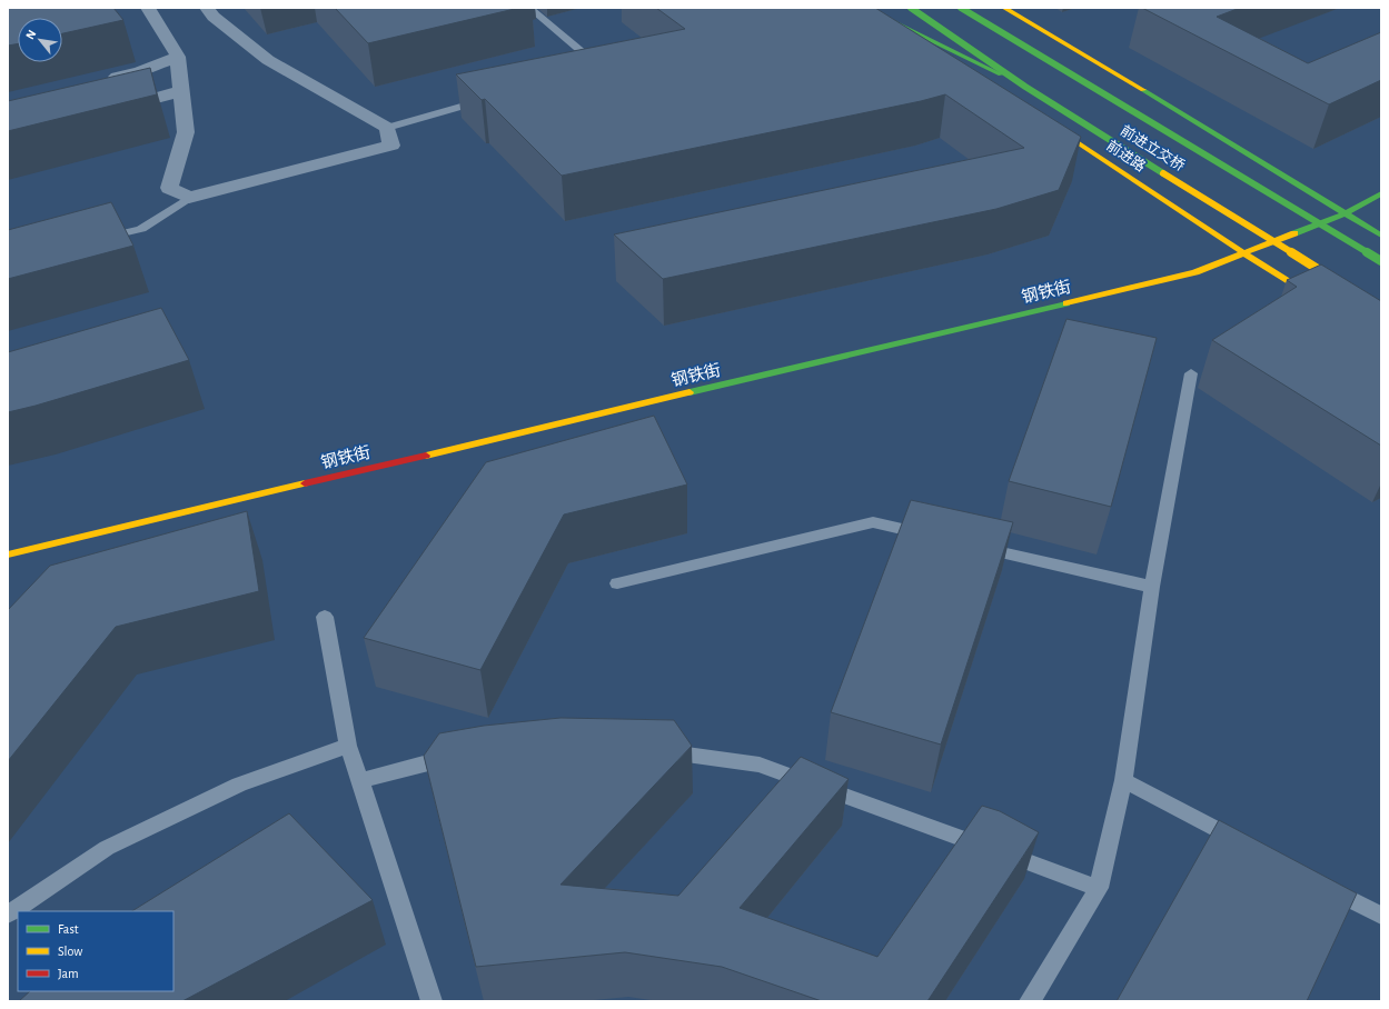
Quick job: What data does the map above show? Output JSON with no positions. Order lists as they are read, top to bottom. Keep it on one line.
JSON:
{"streets":{"main road":["前进立交桥","前进路","钢铁街"]},"crossings":[["前进路","钢铁街"]],"legend":["Fast","Slow","Jam"],"north":"top left"}
